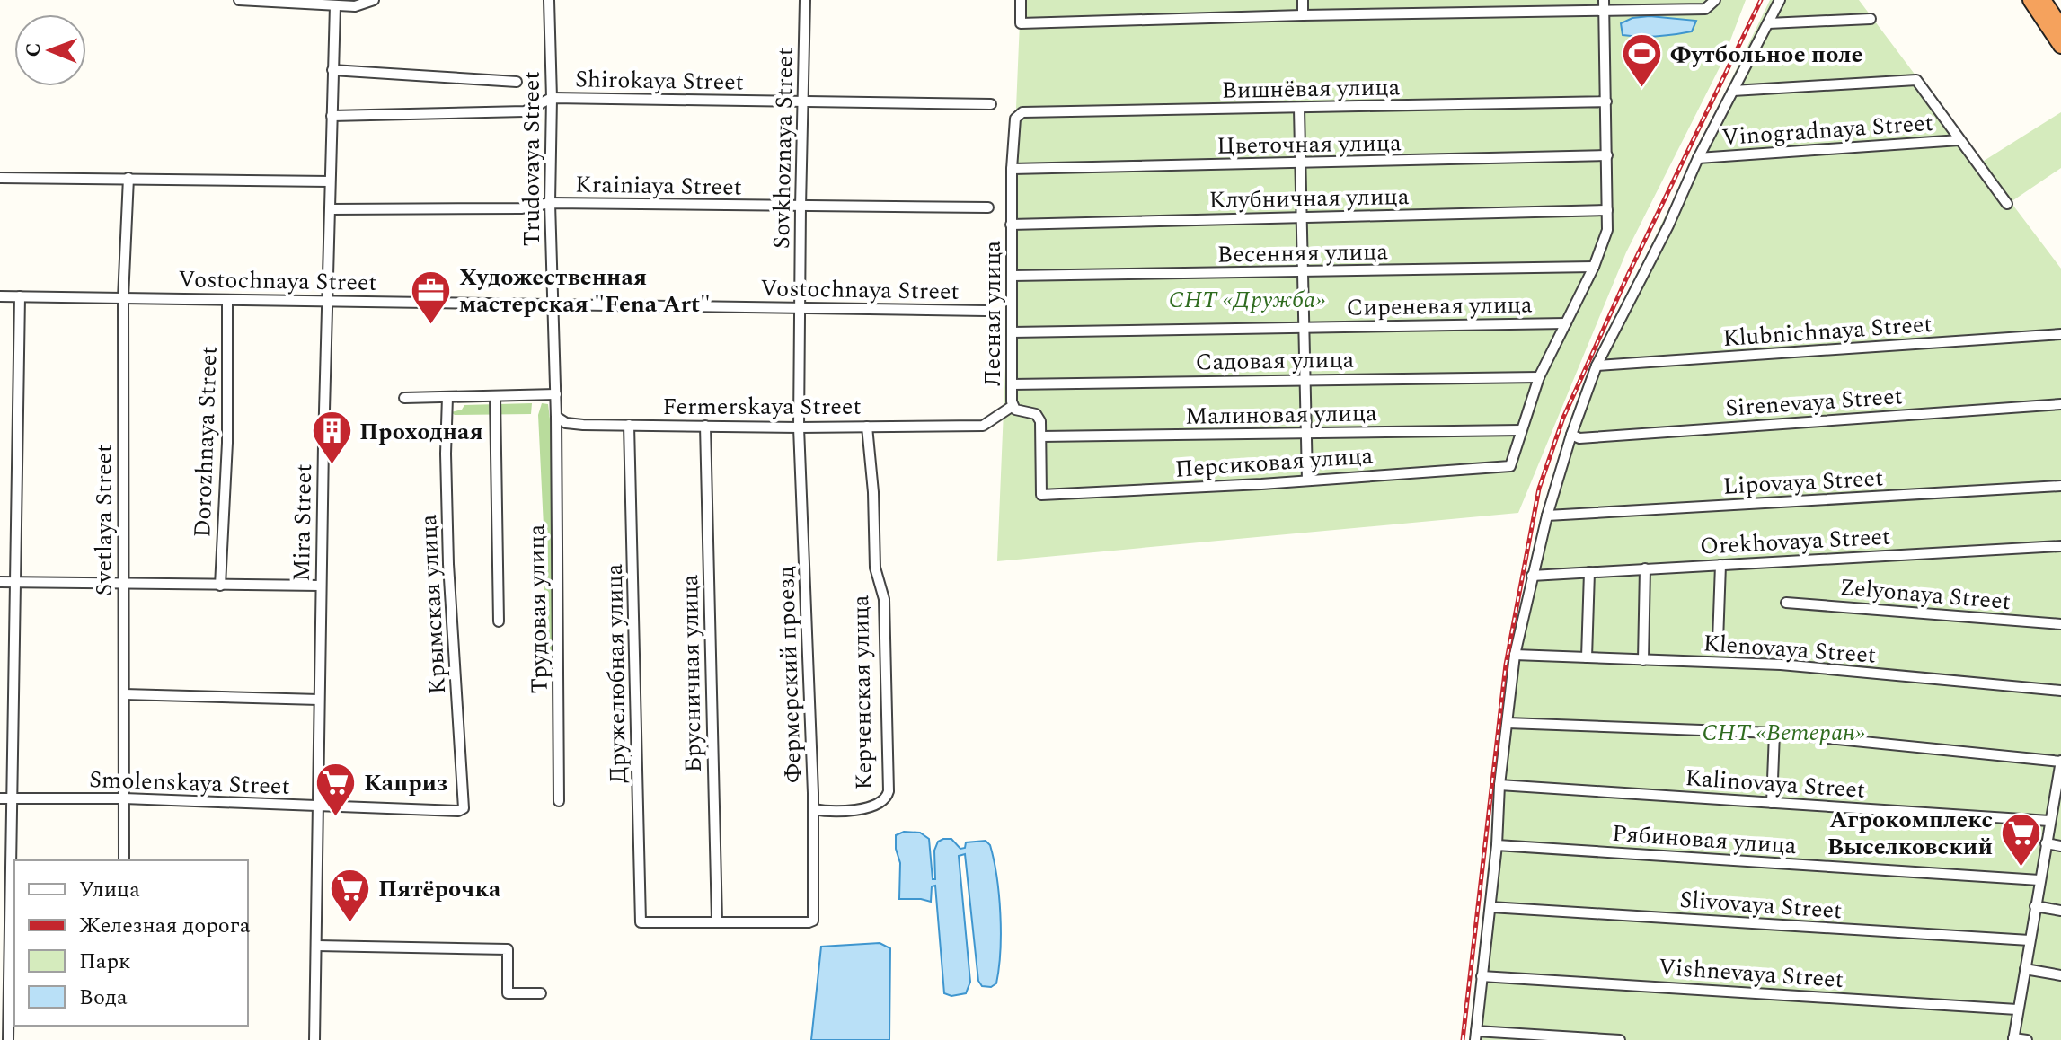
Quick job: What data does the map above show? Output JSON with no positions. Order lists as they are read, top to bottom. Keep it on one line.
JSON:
{"streets":{"street":["Shirokaya Street","Вишнёвая улица","Vinogradnaya Street","Цветочная улица","Sovkhoznaya Street","Trudovaya Street","Krainiaya Street","Клубничная улица","Весенняя улица","Vostochnaya Street","Сиреневая улица","Лесная улица","Klubnichnaya Street","Садовая улица","Sirenevaya Street","Fermerskaya Street","Малиновая улица","Dorozhnaya Street","Персиковая улица","Lipovaya Street","Svetlaya Street","Mira Street","Orekhovaya Street","Zelyonaya Street","Крымская улица","Трудовая улица","Klenovaya Street","Дружелюбная улица","Брусничная улица","Фермерский проезд","Керченская улица","Smolenskaya Street","Kalinovaya Street","Рябиновая улица","Slivovaya Street","Vishnevaya Street"]},"crossings":[["Shirokaya Street","Sovkhoznaya Street"],["Shirokaya Street","Trudovaya Street"],["Shirokaya Street","Mira Street"],["Вишнёвая улица","Лесная улица"],["Цветочная улица","Лесная улица"],["Sovkhoznaya Street","Krainiaya Street"],["Sovkhoznaya Street","Vostochnaya Street"],["Sovkhoznaya Street","Fermerskaya Street"],["Sovkhoznaya Street","Фермерский проезд"],["Trudovaya Street","Krainiaya Street"],["Trudovaya Street","Vostochnaya Street"],["Krainiaya Street","Mira Street"],["Клубничная улица","Лесная улица"],["Весенняя улица","Лесная улица"],["Vostochnaya Street","Dorozhnaya Street"],["Vostochnaya Street","Svetlaya Street"],["Vostochnaya Street","Mira Street"],["Сиреневая улица","Лесная улица"],["Лесная улица","Садовая улица"],["Лесная улица","Fermerskaya Street"],["Лесная улица","Малиновая улица"],["Лесная улица","Персиковая улица"],["Fermerskaya Street","Трудовая улица"],["Fermerskaya Street","Дружелюбная улица"],["Fermerskaya Street","Брусничная улица"],["Fermerskaya Street","Фермерский проезд"],["Fermerskaya Street","Керченская улица"],["Малиновая улица","Персиковая улица"],["Svetlaya Street","Smolenskaya Street"],["Mira Street","Smolenskaya Street"],["Крымская улица","Smolenskaya Street"],["Дружелюбная улица","Брусничная улица"],["Дружелюбная улица","Фермерский проезд"],["Брусничная улица","Фермерский проезд"],["Фермерский проезд","Керченская улица"]],"parks":["СНТ «Дружба»","СНТ «Ветеран»"],"places":{"sports":["Футбольное поле"],"office":["Художественная мастерская \"Fena Art\""],"building":["Проходная"],"supermarket":["Каприз","Агрокомплекс Выселковский","Пятёрочка"]},"legend":["Улица","Железная дорога","Парк","Вода"],"north":"left"}
